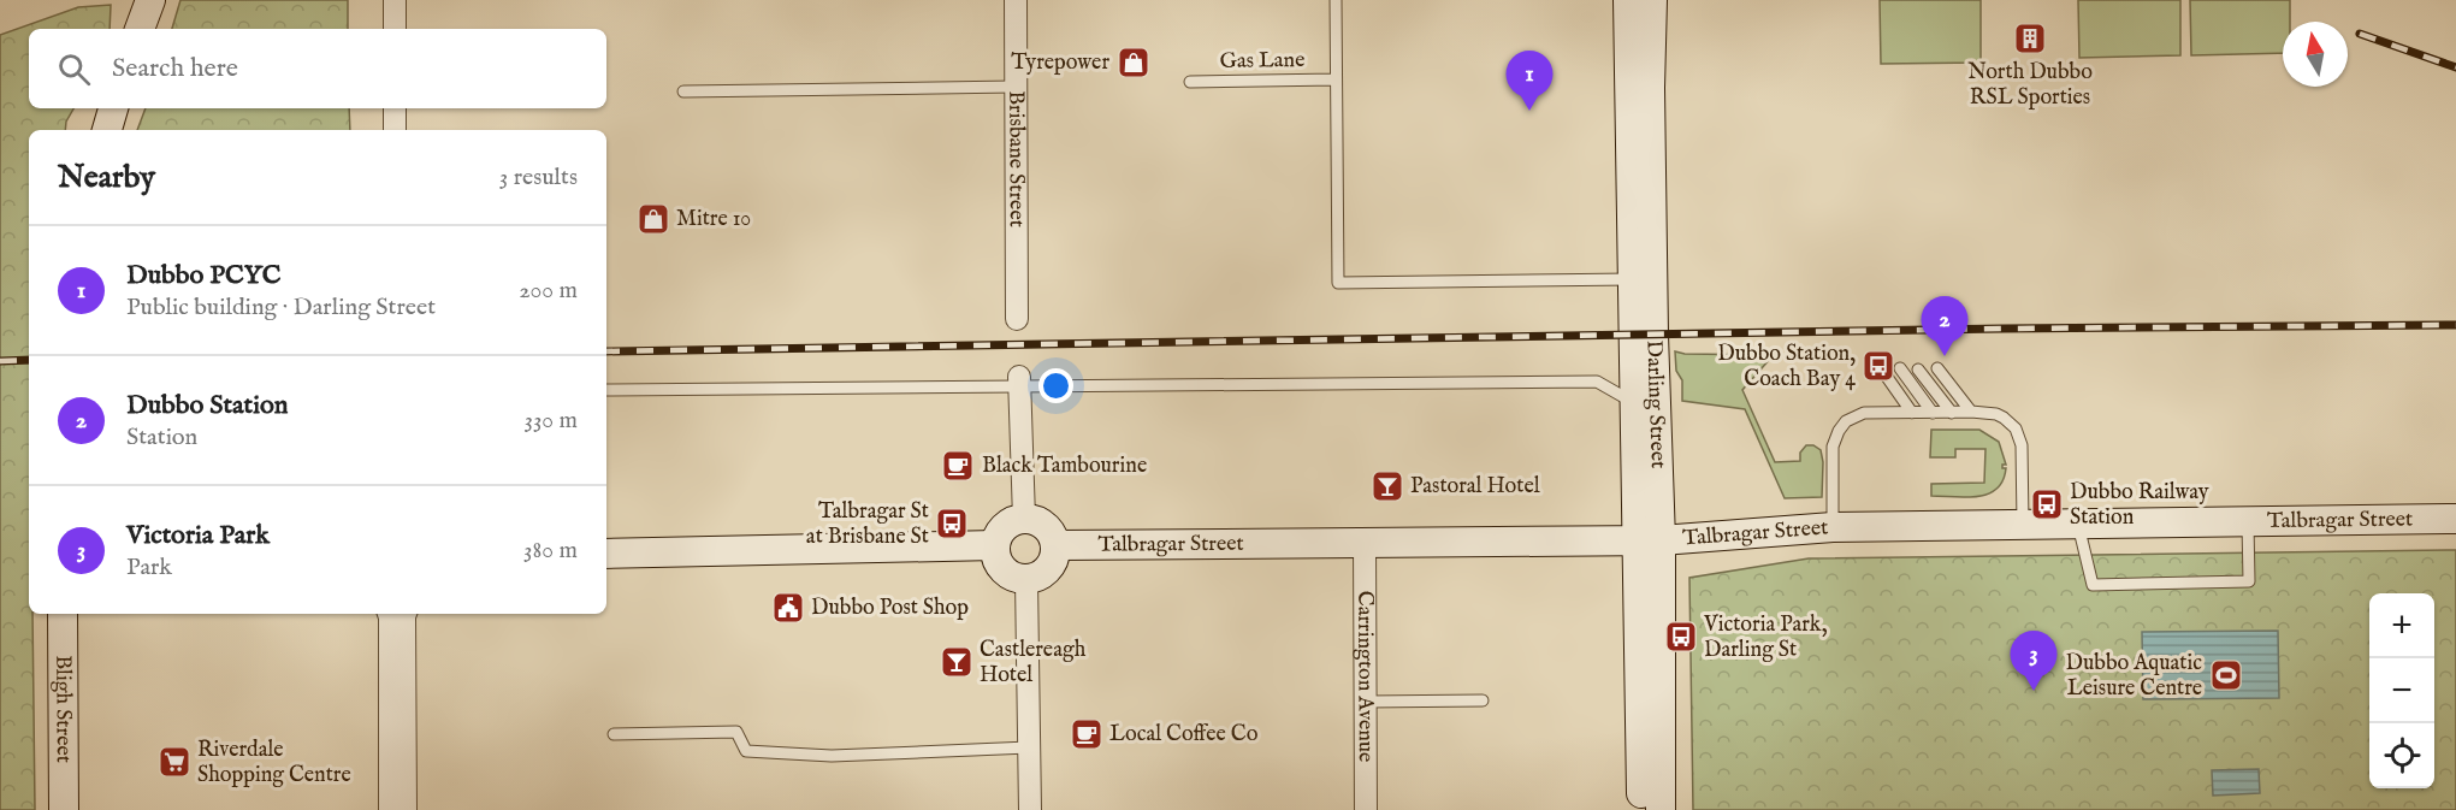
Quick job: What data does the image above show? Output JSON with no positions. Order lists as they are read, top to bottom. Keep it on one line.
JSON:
{"streets":{"street":["Brisbane Street","Darling Street","Talbragar Street","Carrington Avenue","Bligh Street"],"lane":["Gas Lane"]},"crossings":[["Darling Street","Talbragar Street"],["Talbragar Street","Carrington Avenue"]],"places":{"building":["North Dubbo RSL Sporties"],"shop":["Tyrepower","Mitre 10"],"bus stop":["Dubbo Station, Coach Bay 4","Dubbo Railway Station","Talbragar St at Brisbane St","Victoria Park, Darling St"],"cafe":["Black Tambourine","Local Coffee Co"],"bar":["Pastoral Hotel","Castlereagh Hotel"],"public building":["Dubbo Post Shop"],"sports":["Dubbo Aquatic Leisure Centre"],"supermarket":["Riverdale Shopping Centre"]},"north":"top","page":{"search":"Search here","pins":["1","2","3"],"heading":["Nearby","3 results"],"list":[{"mark":"1","name":"Dubbo PCYC","note":"Public building · Darling Street","value":"200 m"},{"mark":"2","name":"Dubbo Station","note":"Station","value":"330 m"},{"mark":"3","name":"Victoria Park","note":"Park","value":"380 m"}],"map_buttons":["+","−"]}}
